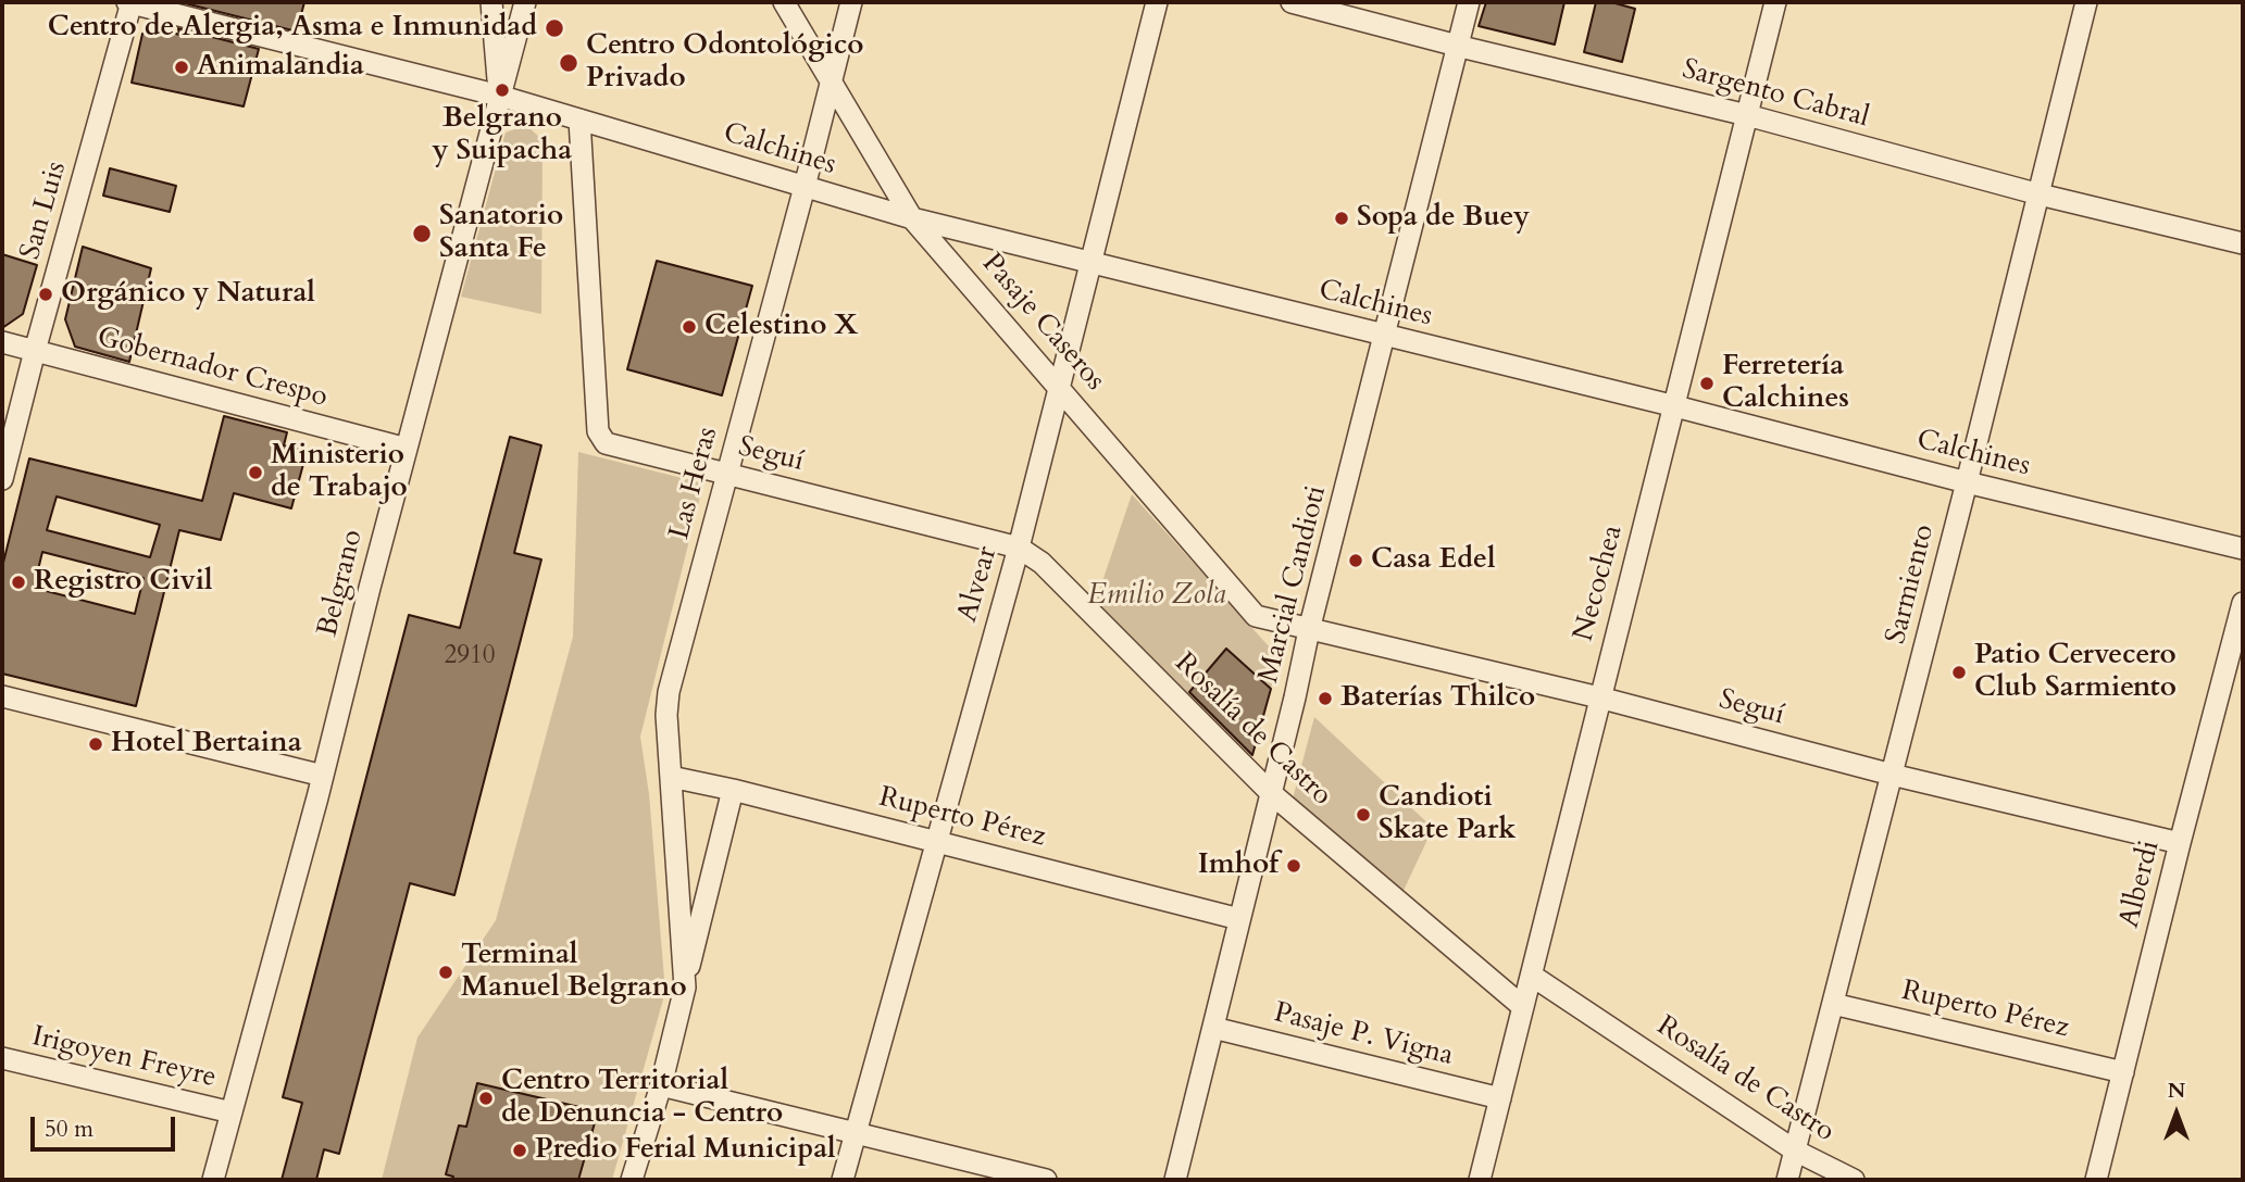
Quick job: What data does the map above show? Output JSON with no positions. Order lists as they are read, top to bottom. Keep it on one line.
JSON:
{"streets":{"street":["Sargento Cabral","Calchines","San Luis","Pasaje Caseros","Gobernador Crespo","Seguí","Las Heras","Belgrano","Necochea","Alvear","Marcial Candioti","Sarmiento","Rosalía de Castro","Ruperto Pérez","Alberdi","Pasaje P. Vigna","Irigoyen Freyre"]},"crossings":[["Sargento Cabral","Necochea"],["Sargento Cabral","Marcial Candioti"],["Sargento Cabral","Sarmiento"],["Calchines","San Luis"],["Calchines","Pasaje Caseros"],["Calchines","Seguí"],["Calchines","Las Heras"],["Calchines","Belgrano"],["Calchines","Necochea"],["Calchines","Alvear"],["Calchines","Marcial Candioti"],["Calchines","Sarmiento"],["San Luis","Gobernador Crespo"],["Pasaje Caseros","Seguí"],["Pasaje Caseros","Las Heras"],["Pasaje Caseros","Alvear"],["Pasaje Caseros","Marcial Candioti"],["Gobernador Crespo","Belgrano"],["Seguí","Las Heras"],["Seguí","Necochea"],["Seguí","Alvear"],["Seguí","Marcial Candioti"],["Seguí","Sarmiento"],["Seguí","Rosalía de Castro"],["Seguí","Alberdi"],["Las Heras","Ruperto Pérez"],["Belgrano","Irigoyen Freyre"],["Necochea","Rosalía de Castro"],["Necochea","Pasaje P. Vigna"],["Alvear","Rosalía de Castro"],["Alvear","Ruperto Pérez"],["Marcial Candioti","Rosalía de Castro"],["Marcial Candioti","Ruperto Pérez"],["Marcial Candioti","Pasaje P. Vigna"],["Sarmiento","Rosalía de Castro"],["Sarmiento","Ruperto Pérez"],["Ruperto Pérez","Alberdi"]],"parks":["Emilio Zola"],"places":["Centro de Alergia, Asma e Inmunidad","Centro Odontológico Privado","Animalandia","Belgrano y Suipacha","Sopa de Buey","Sanatorio Santa Fe","Orgánico y Natural","Celestino X","Ferretería Calchines","Ministerio de Trabajo","Casa Edel","Registro Civil","Patio Cervecero Club Sarmiento","Baterías Thilco","Hotel Bertaina","Candioti Skate Park","Imhof","Terminal Manuel Belgrano","Centro Territorial de Denuncia - Centro","Predio Ferial Municipal"],"house_numbers":["2910"],"scale_bar":"50 m","north":"top"}
